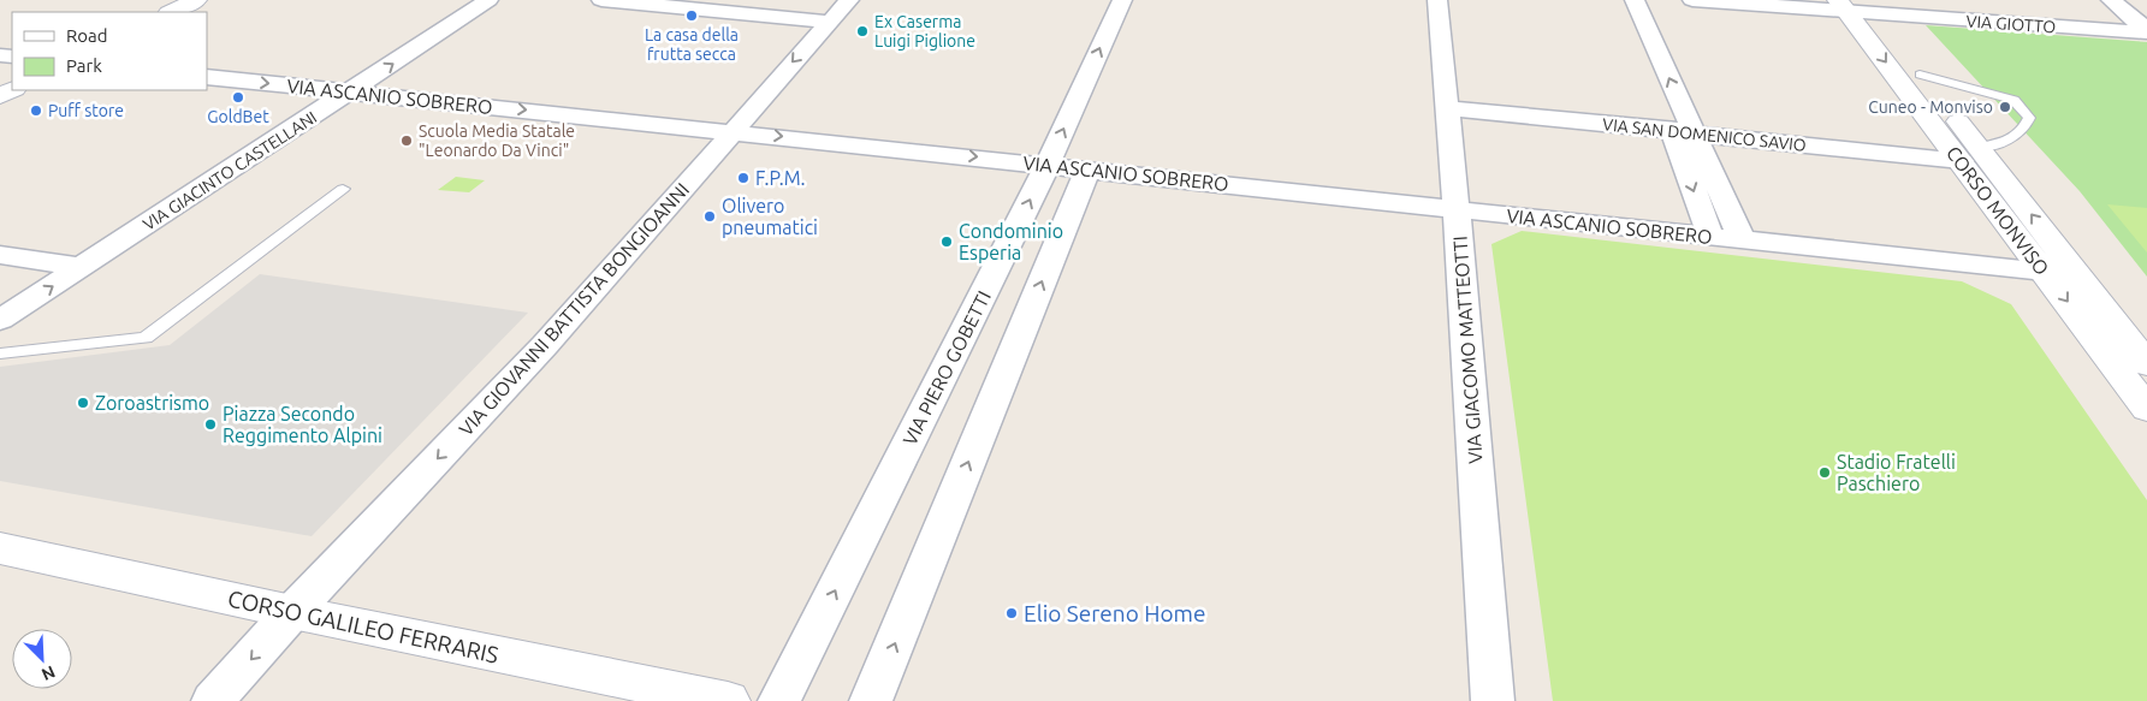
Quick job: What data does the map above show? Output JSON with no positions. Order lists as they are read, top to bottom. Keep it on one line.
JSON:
{"streets":{"main road":["CORSO MONVISO","CORSO GALILEO FERRARIS"],"street":["VIA GIOTTO","VIA ASCANIO SOBRERO","VIA SAN DOMENICO SAVIO","VIA GIACINTO CASTELLANI","VIA GIOVANNI BATTISTA BONGIOANNI","VIA GIACOMO MATTEOTTI","VIA PIERO GOBETTI"]},"crossings":[["VIA GIOTTO","CORSO MONVISO"],["VIA ASCANIO SOBRERO","VIA GIACINTO CASTELLANI"],["VIA ASCANIO SOBRERO","CORSO MONVISO"],["VIA ASCANIO SOBRERO","VIA GIOVANNI BATTISTA BONGIOANNI"],["VIA ASCANIO SOBRERO","VIA GIACOMO MATTEOTTI"],["VIA ASCANIO SOBRERO","VIA PIERO GOBETTI"],["VIA SAN DOMENICO SAVIO","CORSO MONVISO"],["VIA SAN DOMENICO SAVIO","VIA GIACOMO MATTEOTTI"],["VIA GIOVANNI BATTISTA BONGIOANNI","CORSO GALILEO FERRARIS"]],"one_way":["VIA ASCANIO SOBRERO","VIA GIACINTO CASTELLANI","VIA GIOVANNI BATTISTA BONGIOANNI"],"places":["La casa della frutta secca","Ex Caserma Luigi Piglione","GoldBet","Cuneo - Monviso","Puff store","Scuola Media Statale \"Leonardo Da Vinci\"","F.P.M.","Olivero pneumatici","Condominio Esperia","Zoroastrismo","Piazza Secondo Reggimento Alpini","Stadio Fratelli Paschiero","Elio Sereno Home"],"legend":["Road","Park"],"north":"bottom right"}
